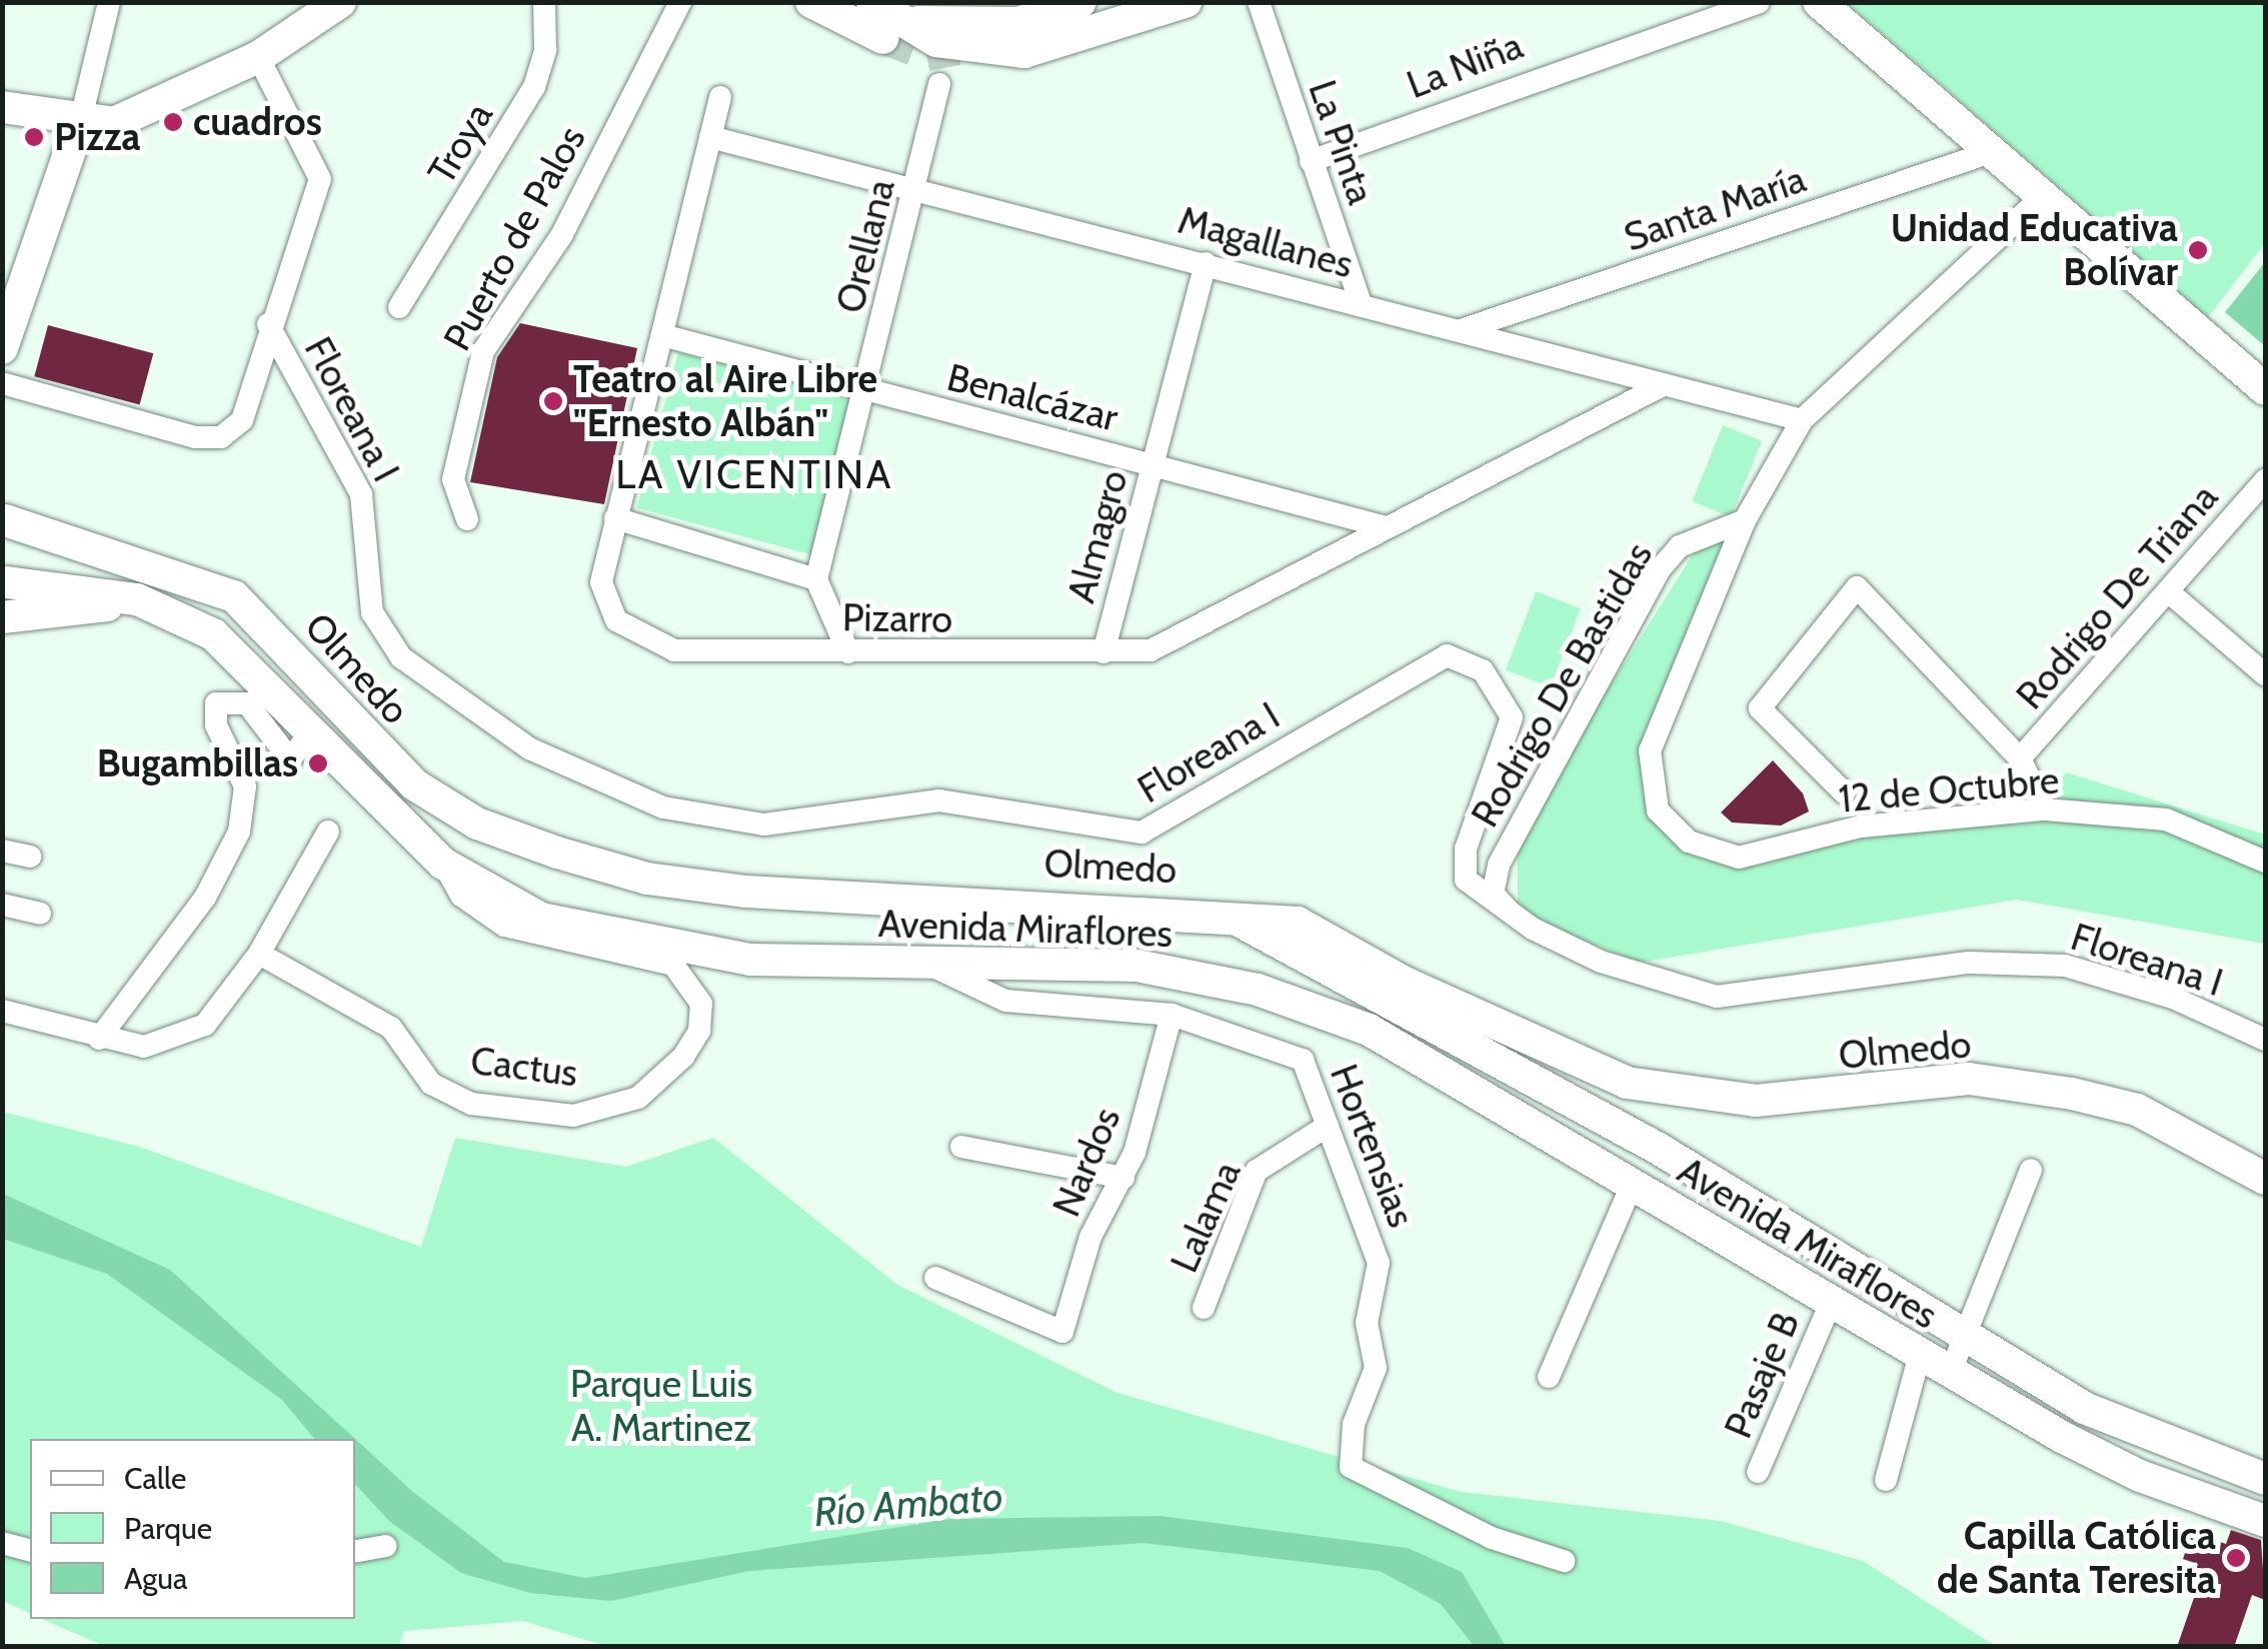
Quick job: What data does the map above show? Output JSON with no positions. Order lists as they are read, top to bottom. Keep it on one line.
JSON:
{"streets":{"main road":["Olmedo","Avenida Miraflores"],"street":["La Niña","La Pinta","Troya","Santa María","Puerto de Palos","Magallanes","Orellana","Benalcázar","Floreana I","Almagro","Rodrigo De Triana","Pizarro","Rodrigo De Bastidas","12 de Octubre","Cactus","Hortensias","Nardos","Lalama","Pasaje B"]},"crossings":[["La Niña","La Pinta"],["La Pinta","Magallanes"],["Santa María","Magallanes"],["Magallanes","Orellana"],["Magallanes","Almagro"],["Magallanes","Pizarro"],["Magallanes","12 de Octubre"],["Orellana","Benalcázar"],["Benalcázar","Almagro"],["Benalcázar","Pizarro"],["Floreana I","Rodrigo De Bastidas"],["Almagro","Pizarro"],["Olmedo","Avenida Miraflores"],["Rodrigo De Bastidas","12 de Octubre"],["Avenida Miraflores","Cactus"],["Avenida Miraflores","Hortensias"],["Avenida Miraflores","Pasaje B"],["Hortensias","Nardos"],["Hortensias","Lalama"]],"districts":["LA VICENTINA"],"water":["Río Ambato"],"parks":["Parque Luis A. Martinez"],"places":["cuadros","Pizza","Unidad Educativa Bolívar","Teatro al Aire Libre \"Ernesto Albán\"","Bugambillas","Capilla Católica de Santa Teresita"],"legend":["Calle","Parque","Agua"]}
